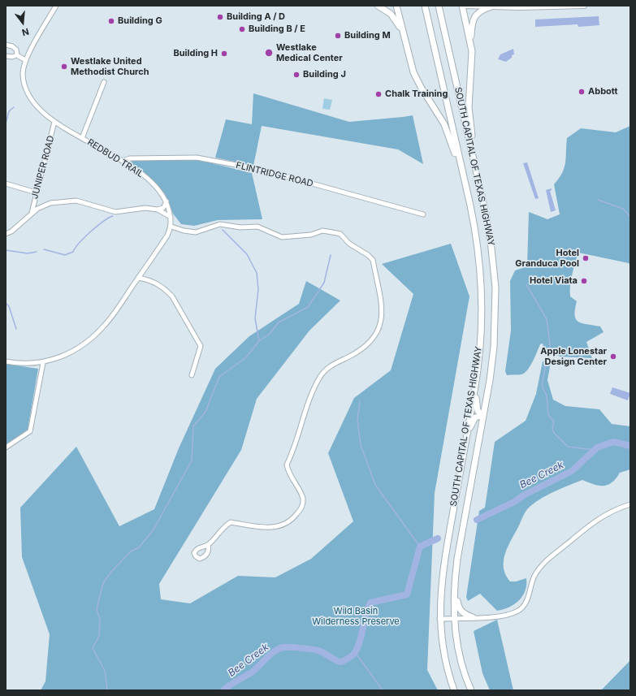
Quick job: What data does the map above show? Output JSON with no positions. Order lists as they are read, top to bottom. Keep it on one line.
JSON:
{"streets":{"highway":["SOUTH CAPITAL OF TEXAS HIGHWAY"],"street":["REDBUD TRAIL","JUNIPER ROAD","FLINTRIDGE ROAD"]},"crossings":[["REDBUD TRAIL","JUNIPER ROAD"],["REDBUD TRAIL","FLINTRIDGE ROAD"]],"water":["Bee Creek"],"parks":["Wild Basin Wilderness Preserve"],"places":["Building A / D","Building G","Building B / E","Building M","Westlake Medical Center","Building H","Westlake United Methodist Church","Building J","Abbott","Chalk Training","Hotel Granduca Pool","Hotel Viata","Apple Lonestar Design Center"],"north":"bottom"}
